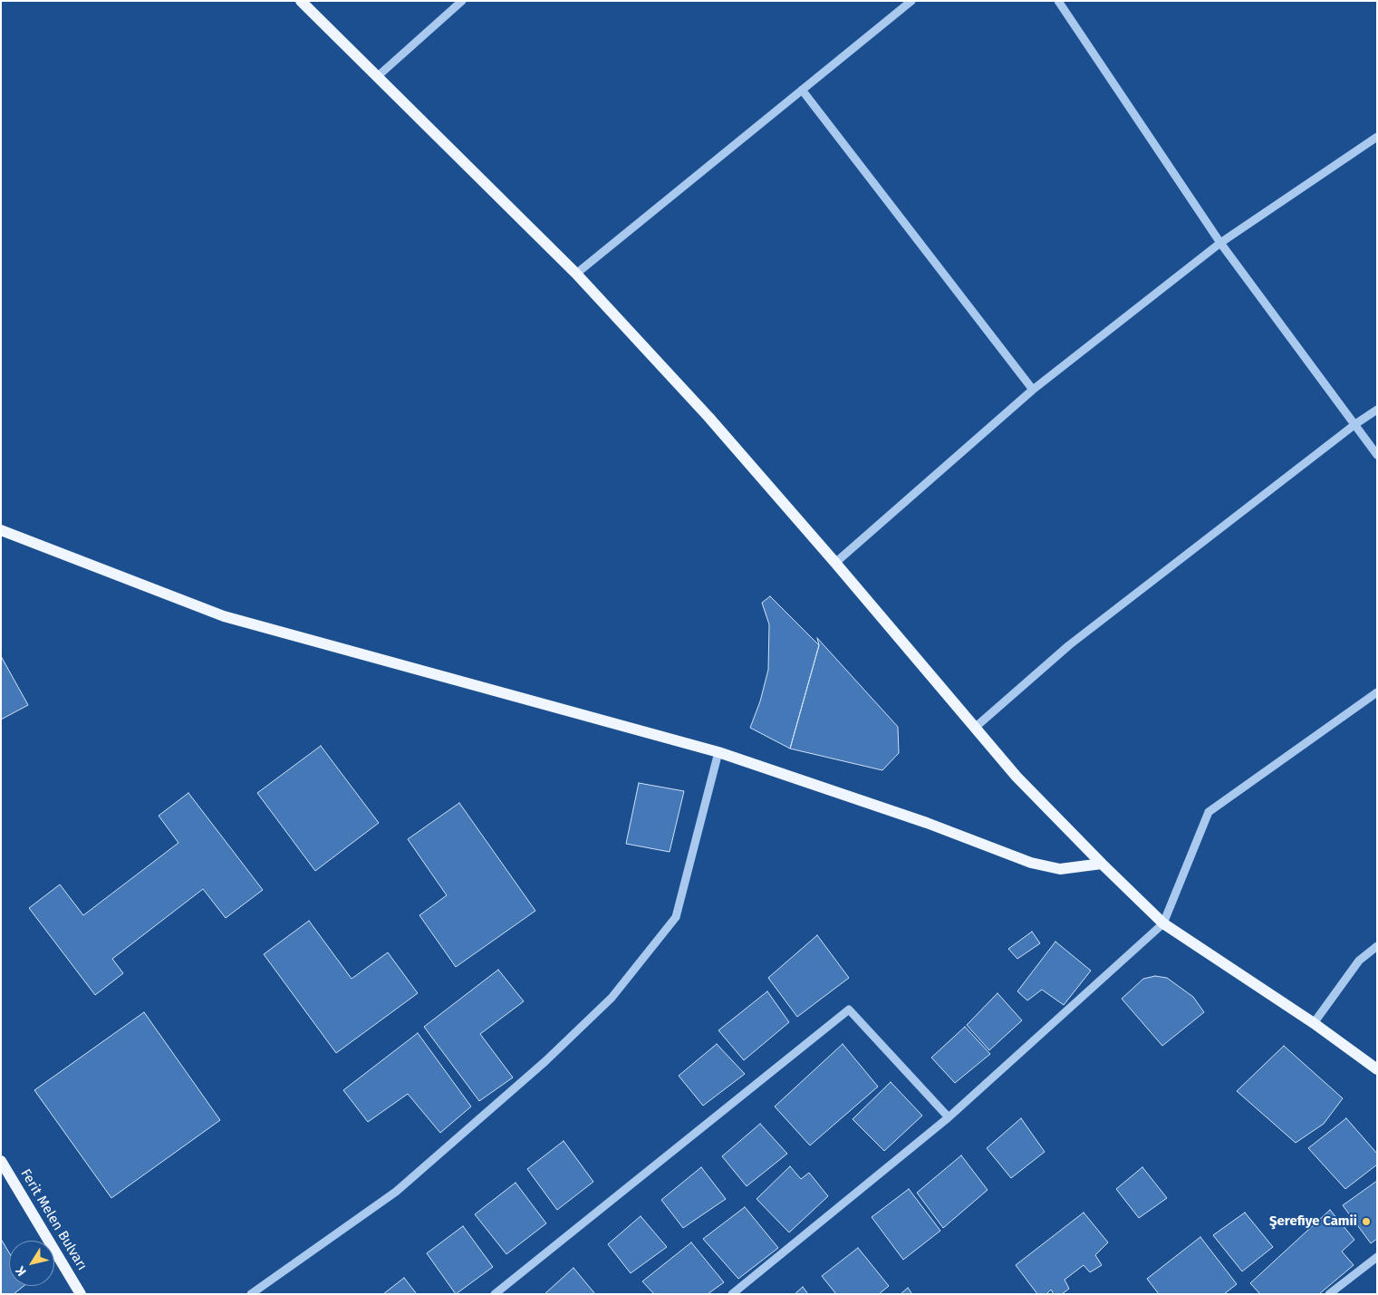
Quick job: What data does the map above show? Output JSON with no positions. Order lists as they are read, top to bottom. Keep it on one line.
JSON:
{"streets":{"main road":["Ferit Melen Bulvarı"]},"places":["Şerefiye Camii"],"north":"bottom left"}
